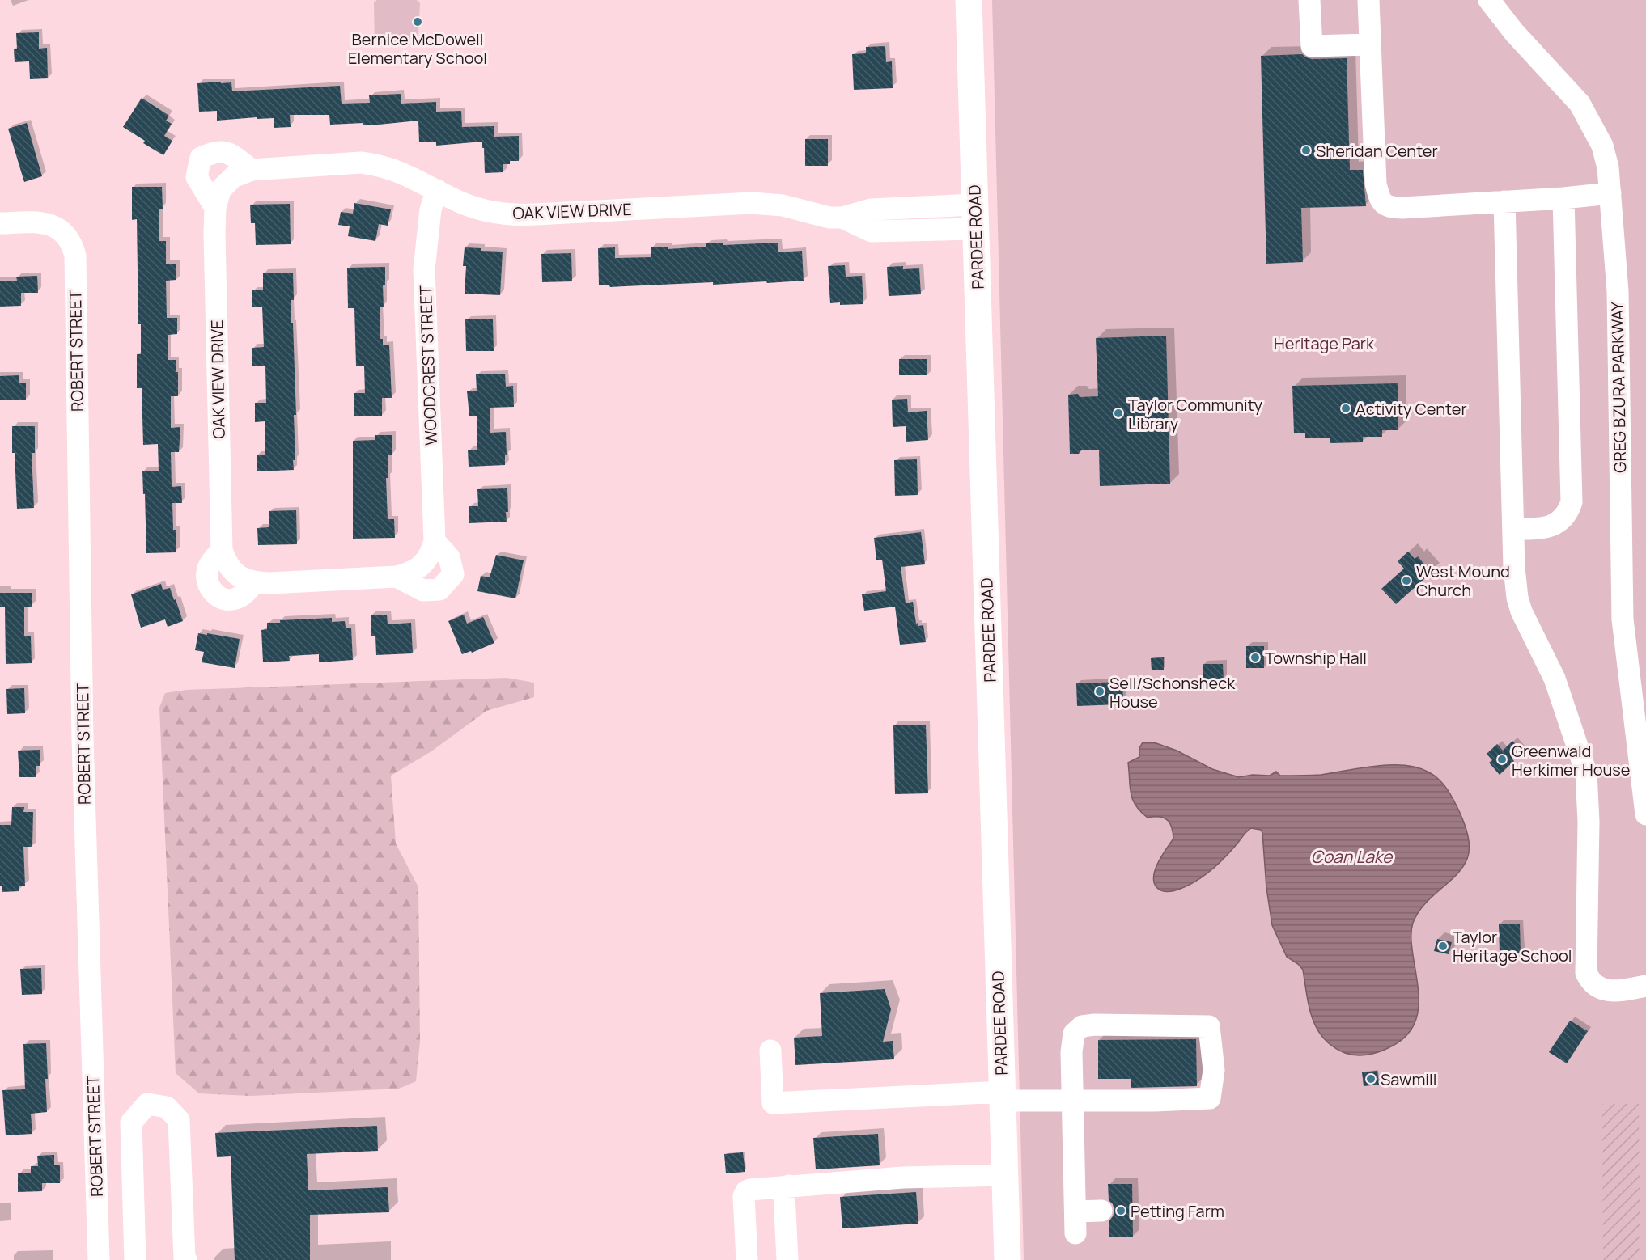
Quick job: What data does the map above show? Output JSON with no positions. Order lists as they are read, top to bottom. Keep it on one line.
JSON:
{"streets":{"main road":["PARDEE ROAD"],"street":["OAK VIEW DRIVE","ROBERT STREET","WOODCREST STREET","GREG BZURA PARKWAY"]},"crossings":[["OAK VIEW DRIVE","PARDEE ROAD"],["OAK VIEW DRIVE","WOODCREST STREET"]],"water":["Coan Lake"],"parks":["Heritage Park"],"places":["Bernice McDowell Elementary School","Sheridan Center","Activity Center","Taylor Community Library","West Mound Church","Township Hall","Sell/Schonsheck House","Greenwald Herkimer House","Taylor Heritage School","Sawmill","Petting Farm"]}
